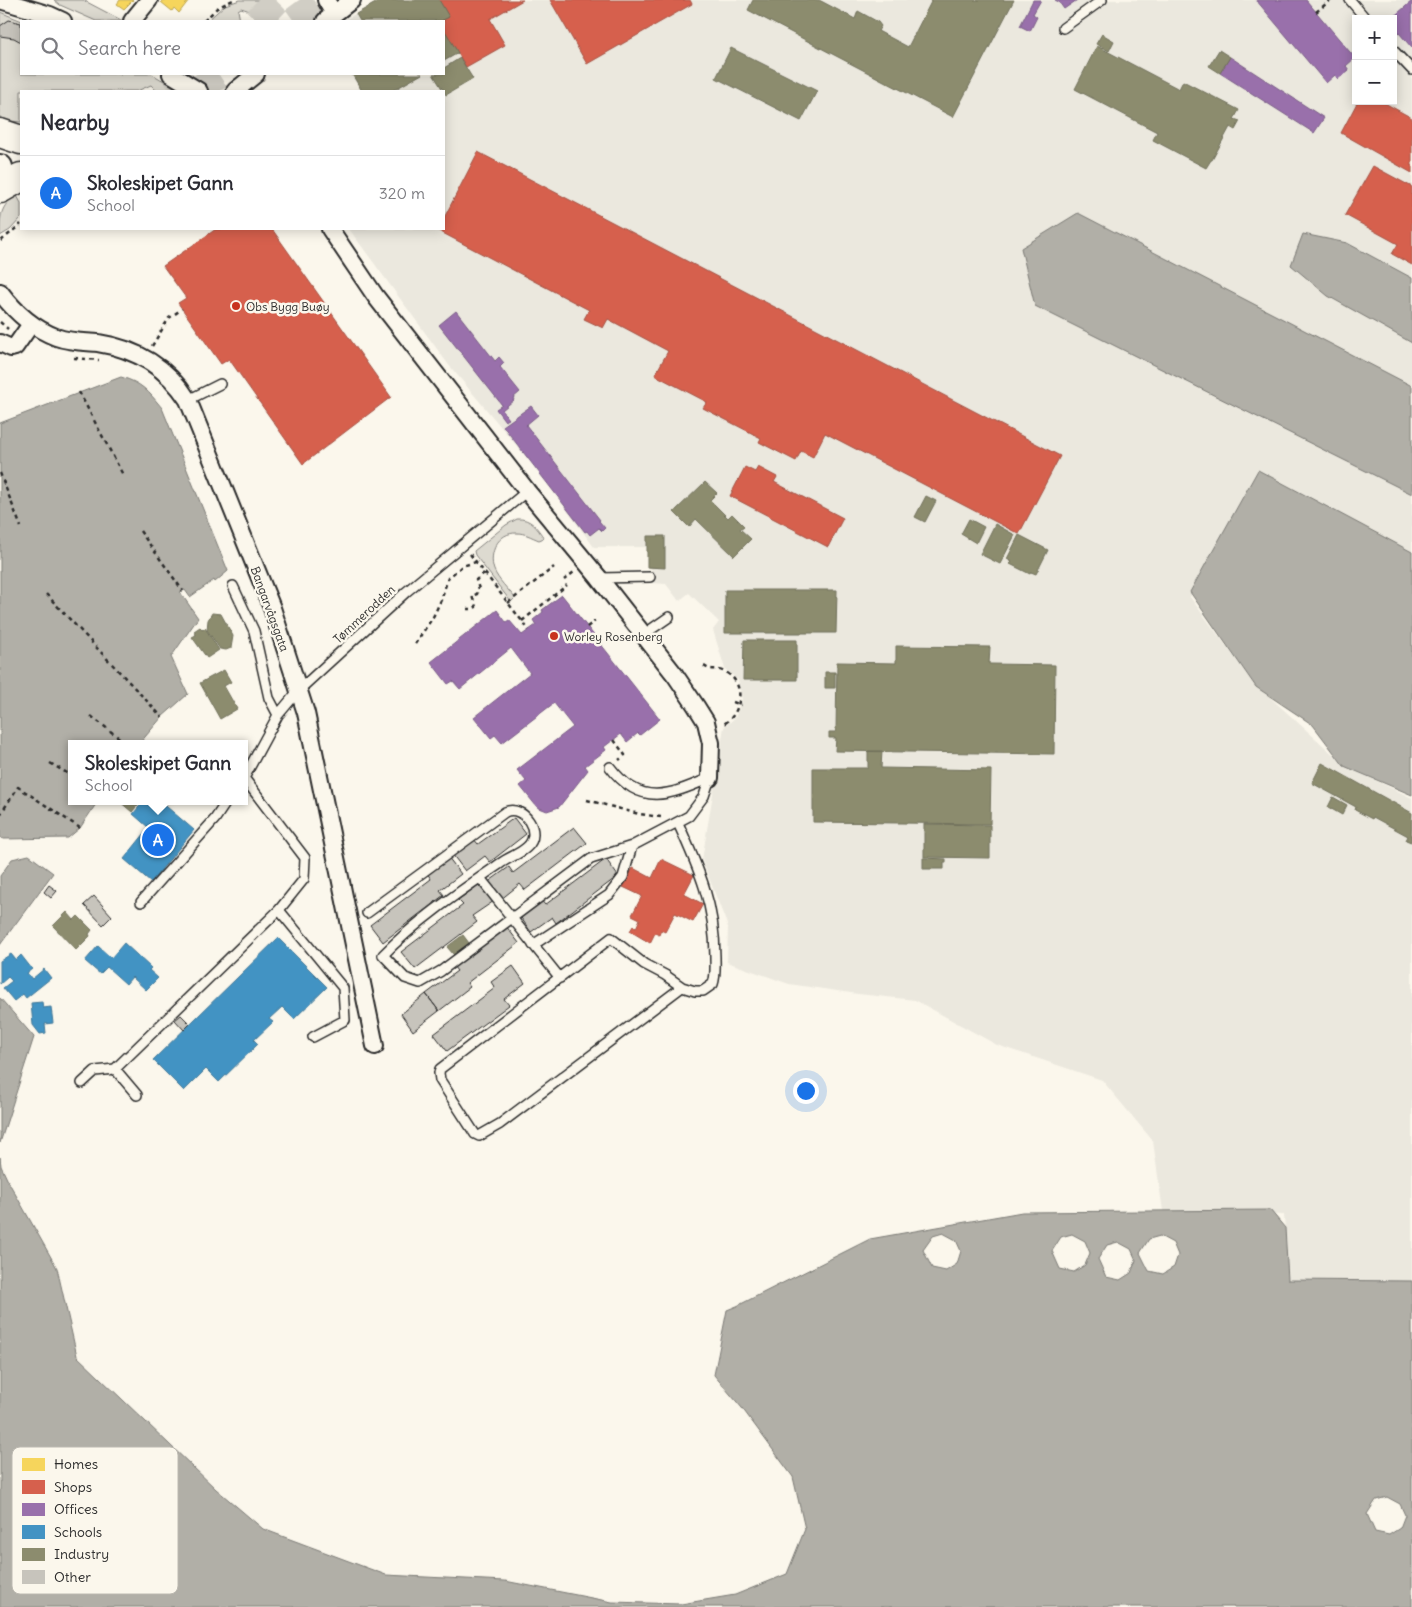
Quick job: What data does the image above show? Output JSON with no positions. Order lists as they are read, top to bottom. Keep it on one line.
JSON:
{"streets":{"street":["Bangarvågsgata"],"lane":["Tømmerodden"]},"crossings":[["Bangarvågsgata","Tømmerodden"]],"places":["Obs Bygg Buøy","Worley Rosenberg"],"legend":["Homes","Shops","Offices","Schools","Industry","Other"],"page":{"map_buttons":["+","−"],"search":"Search here","heading":"Nearby","list":[{"mark":"A","name":"Skoleskipet Gann","note":"School","value":"320 m"}],"popup":["Skoleskipet Gann","School"],"pins":"A"}}
